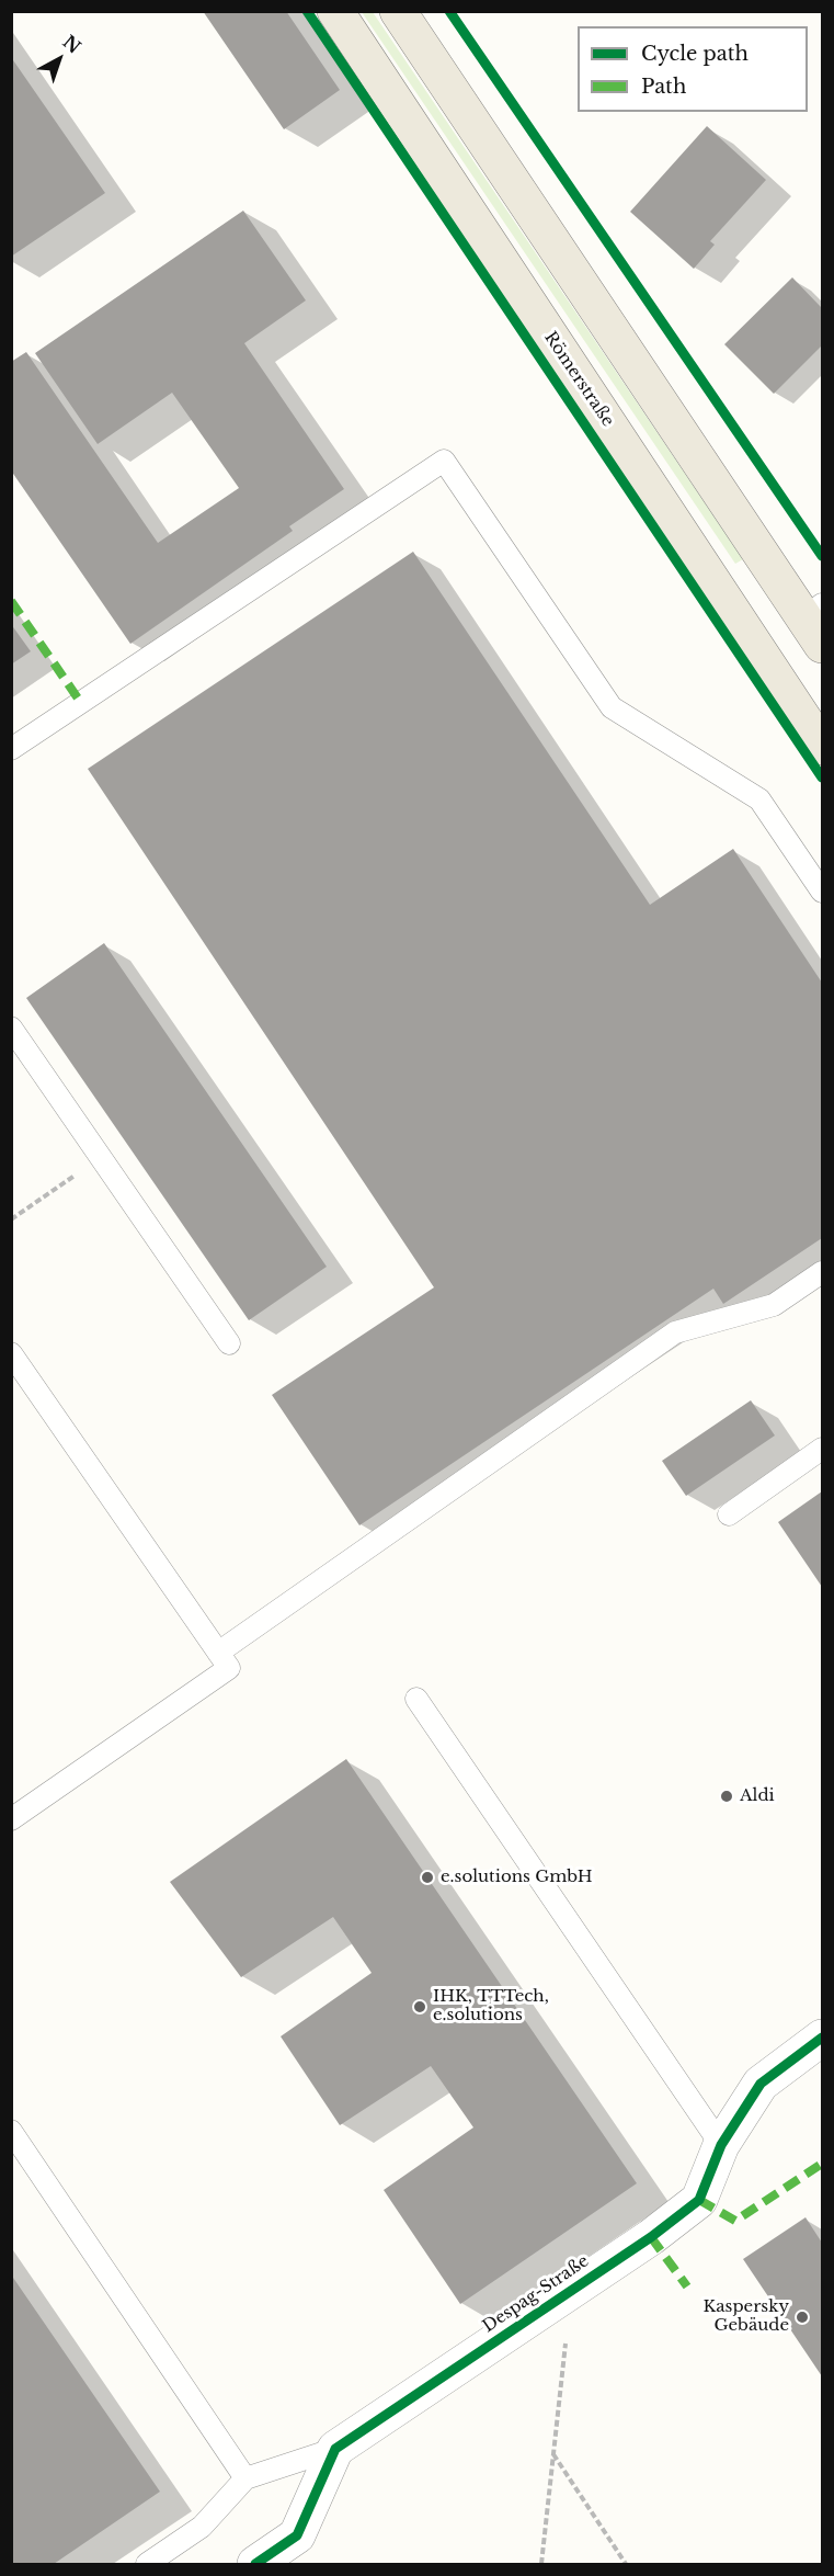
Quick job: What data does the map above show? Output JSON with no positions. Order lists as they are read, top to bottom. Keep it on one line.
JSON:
{"streets":{"main road":["Römerstraße"],"street":["Despag-Straße"]},"places":["Aldi","e.solutions GmbH","IHK, TTTech, e.solutions","Kaspersky Gebäude"],"legend":["Cycle path","Path"],"north":"top right"}
